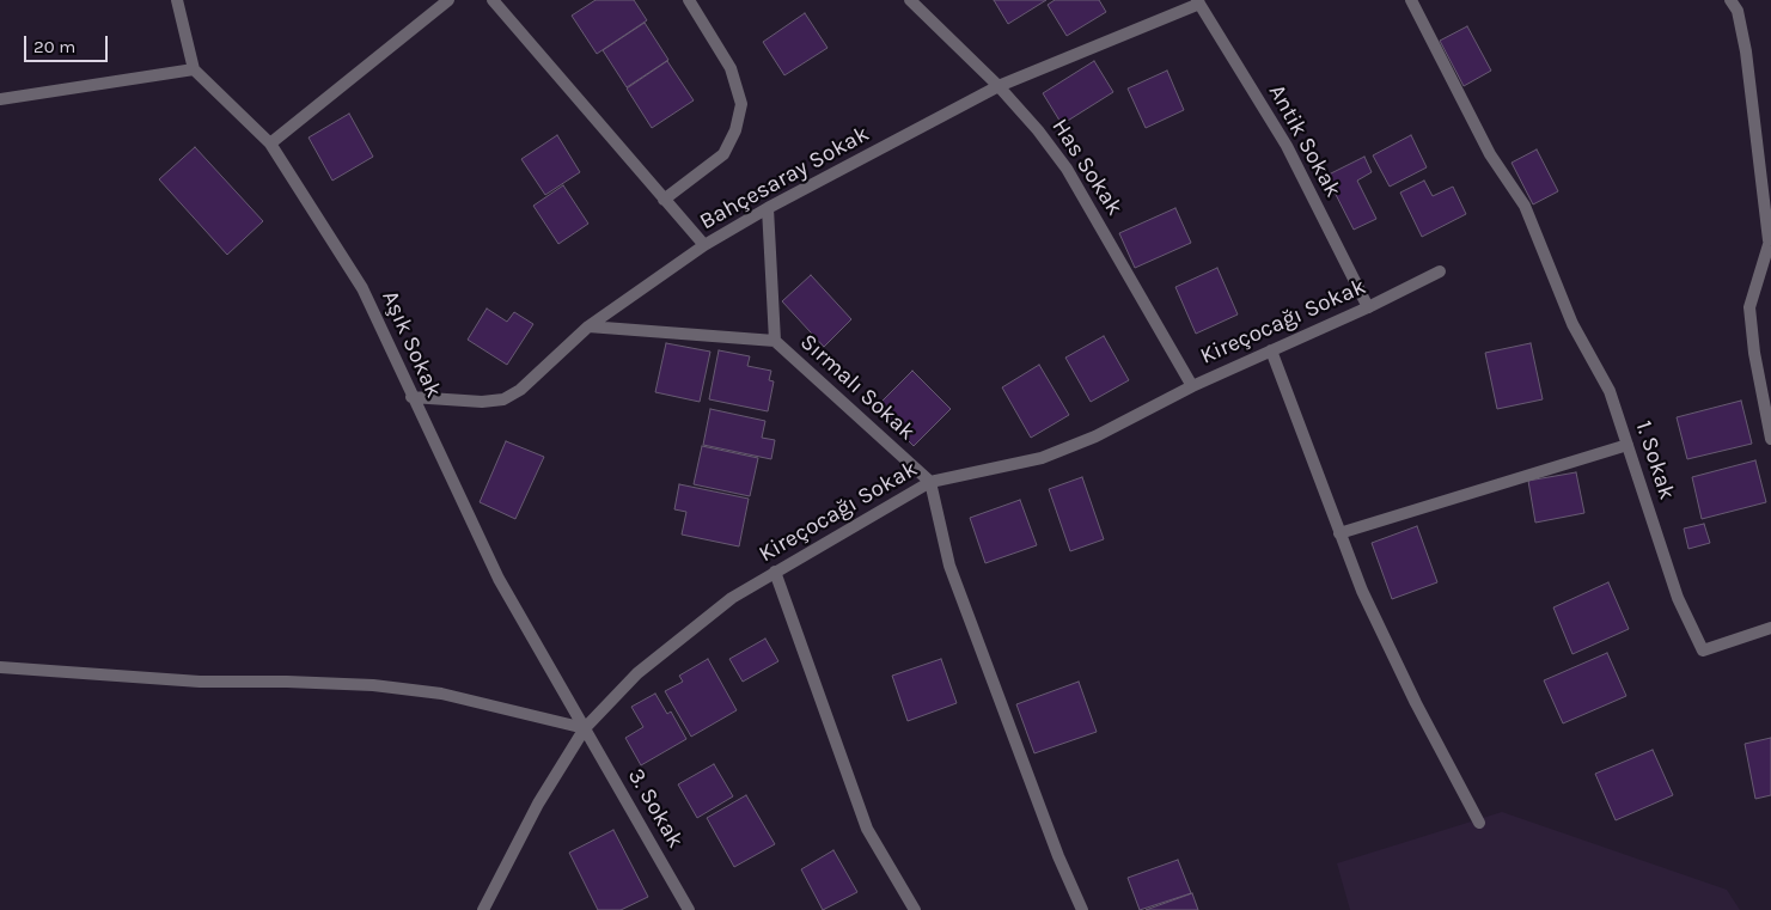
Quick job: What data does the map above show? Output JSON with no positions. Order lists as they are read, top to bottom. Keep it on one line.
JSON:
{"streets":{"street":["Antik Sokak","Has Sokak","Bahçesaray Sokak","Kireçocağı Sokak","Aşık Sokak","Sırmalı Sokak","1. Sokak","3. Sokak"]},"crossings":[["Antik Sokak","Bahçesaray Sokak"],["Antik Sokak","Kireçocağı Sokak"],["Has Sokak","Bahçesaray Sokak"],["Has Sokak","Kireçocağı Sokak"],["Bahçesaray Sokak","Aşık Sokak"],["Bahçesaray Sokak","Sırmalı Sokak"],["Kireçocağı Sokak","Aşık Sokak"],["Kireçocağı Sokak","Sırmalı Sokak"],["Kireçocağı Sokak","3. Sokak"],["Aşık Sokak","3. Sokak"]],"scale_bar":"20 m"}
